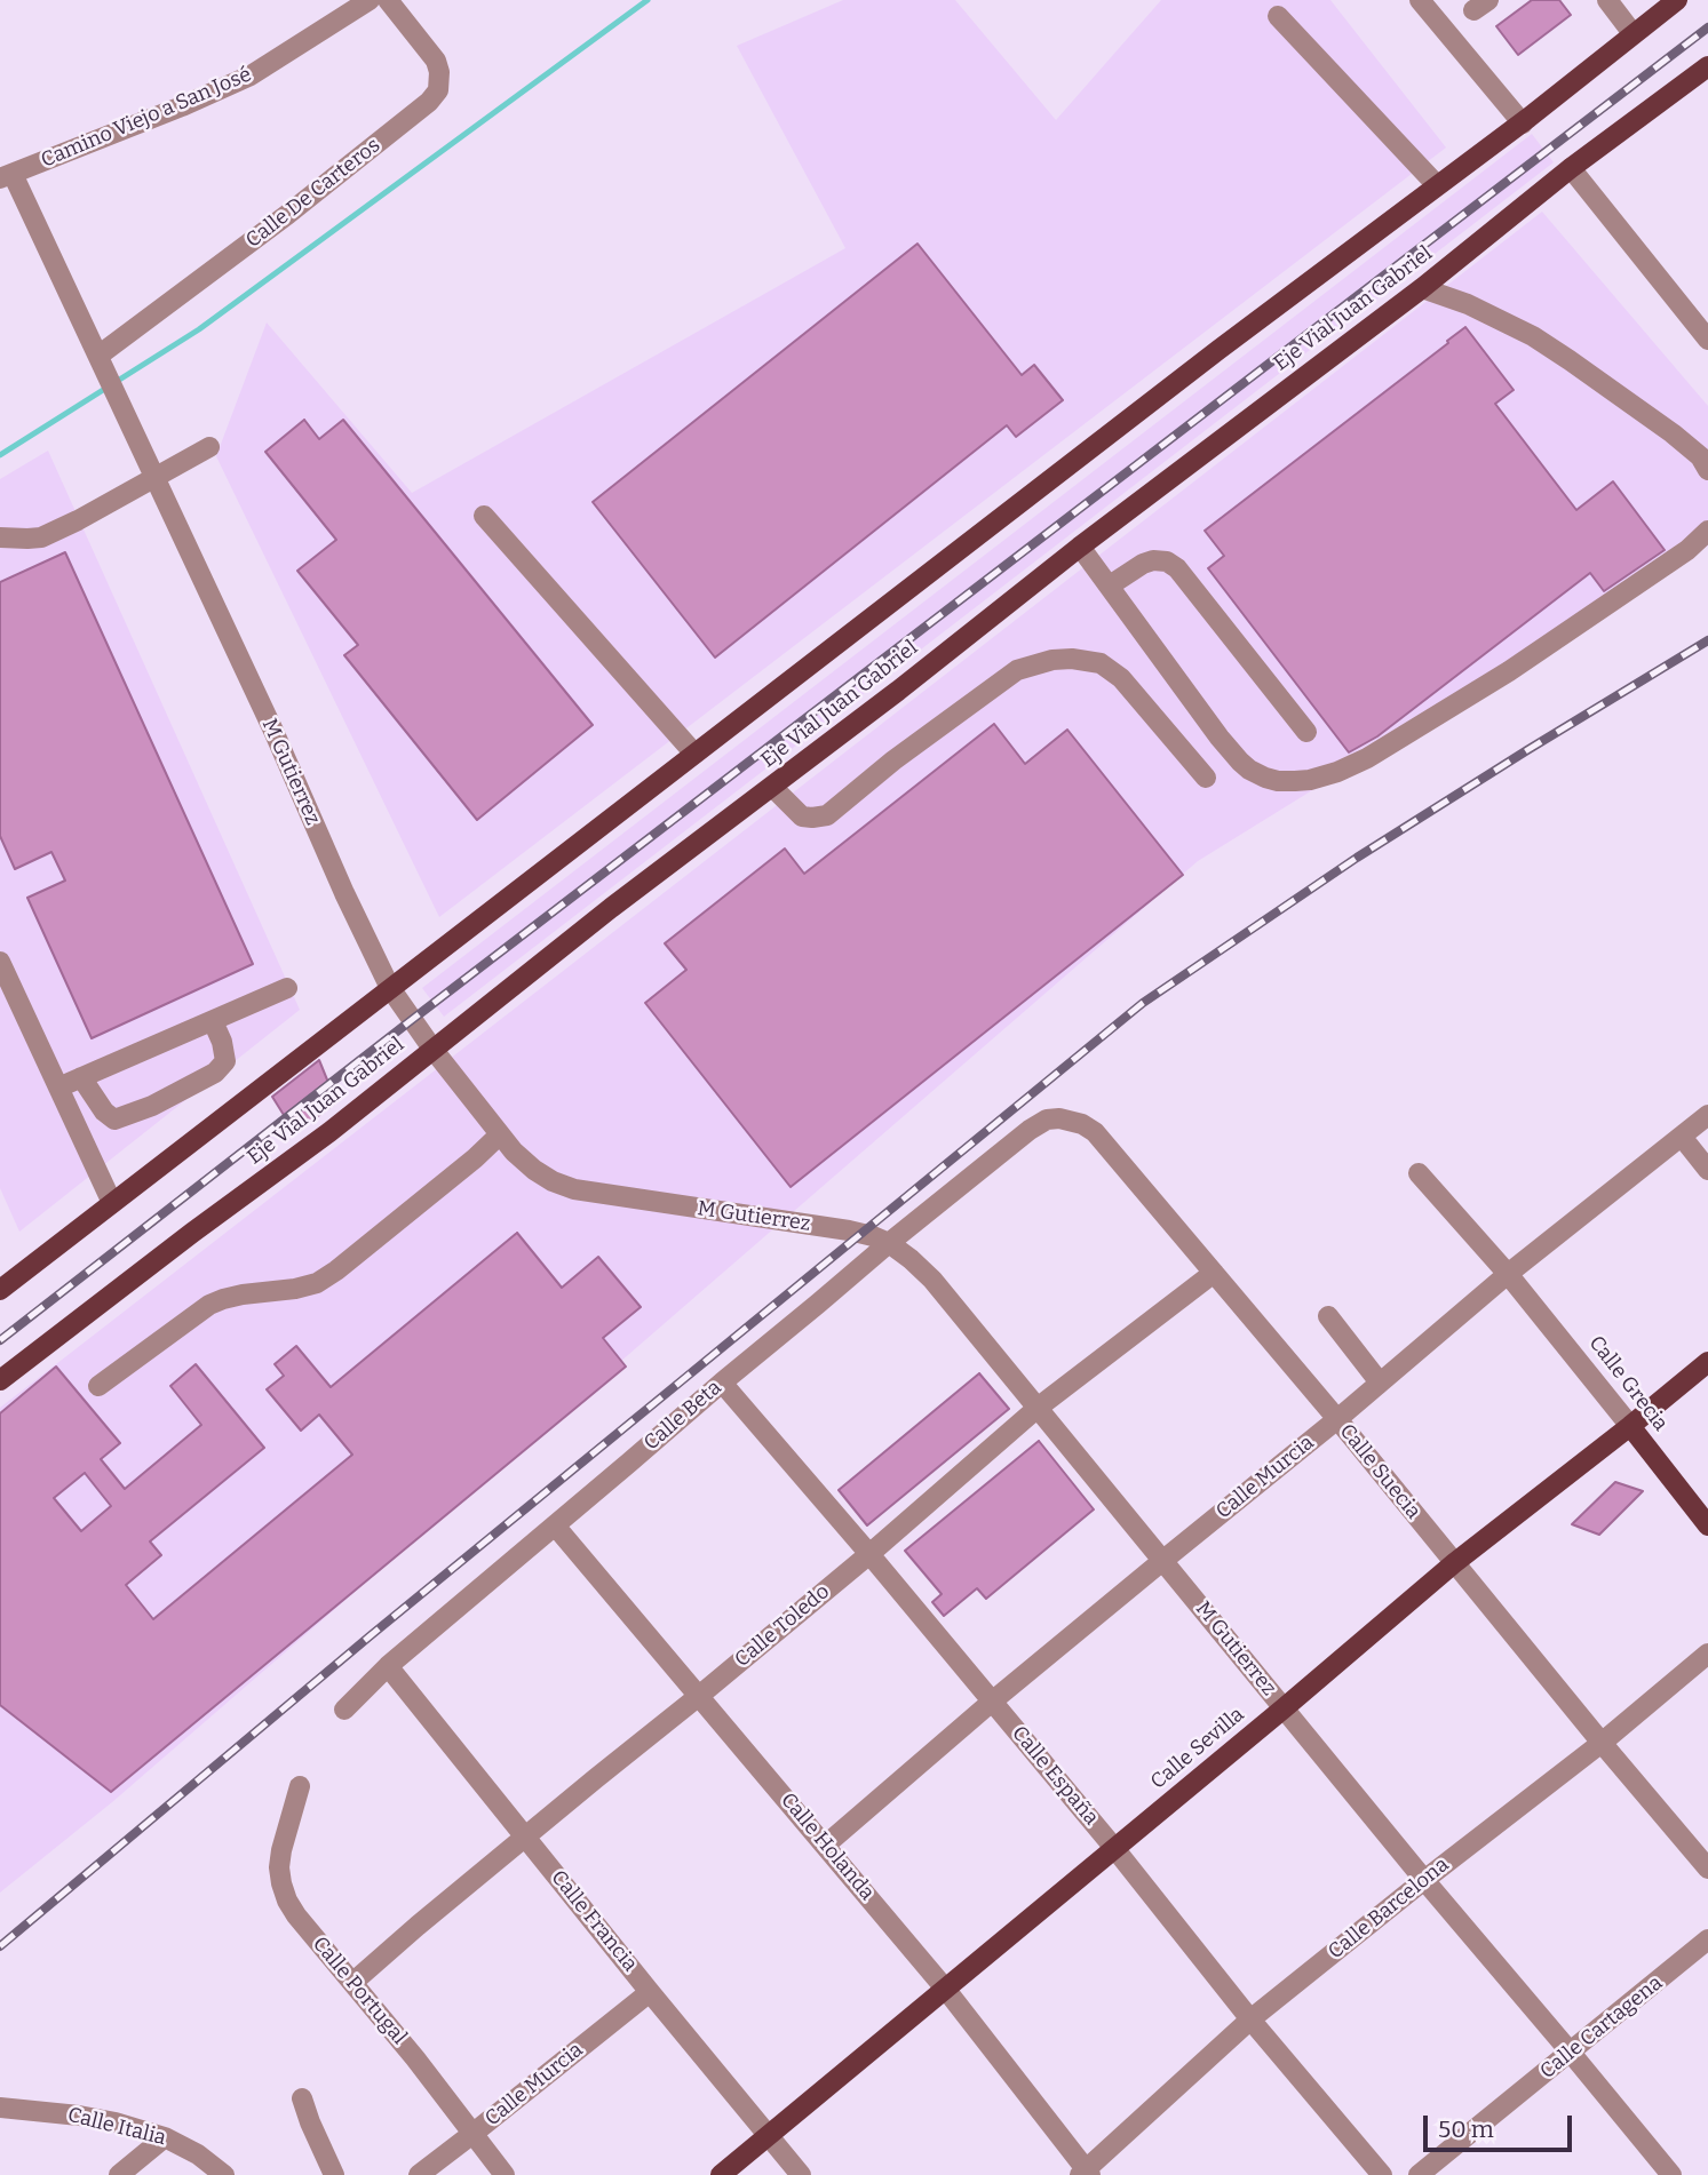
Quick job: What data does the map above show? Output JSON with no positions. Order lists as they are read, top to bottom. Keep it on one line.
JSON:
{"streets":{"main road":["Eje Vial Juan Gabriel","Calle Grecia","Calle Sevilla"],"street":["Camino Viejo a San José","Calle De Carteros","M Gutierrez","Calle Beta","Calle Suecia","Calle Murcia","Calle Toledo","Calle España","Calle Holanda","Calle Barcelona","Calle Francia","Calle Portugal","Calle Cartagena","Calle Italia"]},"crossings":[["Camino Viejo a San José","M Gutierrez"],["Calle De Carteros","M Gutierrez"],["Eje Vial Juan Gabriel","M Gutierrez"],["M Gutierrez","Calle Beta"],["M Gutierrez","Calle Murcia"],["M Gutierrez","Calle Toledo"],["M Gutierrez","Calle Sevilla"],["M Gutierrez","Calle Barcelona"],["M Gutierrez","Calle Cartagena"],["Calle Grecia","Calle Murcia"],["Calle Grecia","Calle Sevilla"],["Calle Beta","Calle Suecia"],["Calle Beta","Calle España"],["Calle Beta","Calle Holanda"],["Calle Beta","Calle Francia"],["Calle Suecia","Calle Murcia"],["Calle Suecia","Calle Toledo"],["Calle Suecia","Calle Sevilla"],["Calle Suecia","Calle Barcelona"],["Calle Murcia","Calle España"],["Calle Murcia","Calle Holanda"],["Calle Murcia","Calle Francia"],["Calle Murcia","Calle Portugal"],["Calle Toledo","Calle España"],["Calle Toledo","Calle Holanda"],["Calle Toledo","Calle Francia"],["Calle Toledo","Calle Portugal"],["Calle Sevilla","Calle España"],["Calle Sevilla","Calle Holanda"],["Calle Sevilla","Calle Francia"],["Calle España","Calle Barcelona"],["Calle Holanda","Calle Barcelona"]],"scale_bar":"50 m"}
